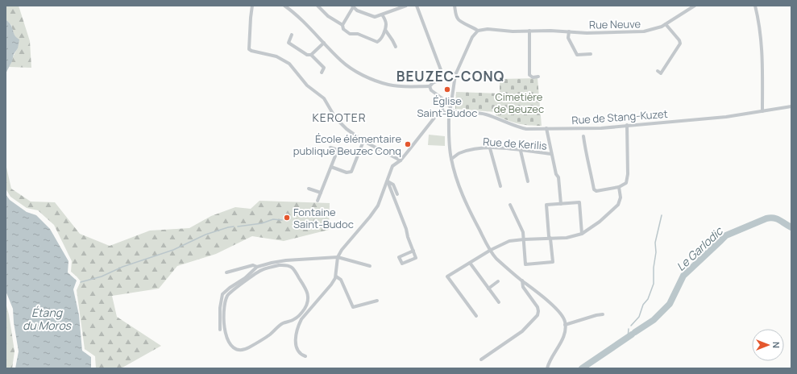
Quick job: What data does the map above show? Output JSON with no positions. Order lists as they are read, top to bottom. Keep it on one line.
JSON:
{"streets":{"street":["Rue Neuve","Rue de Stang-Kuzet","Rue de Kerilis"]},"districts":["BEUZEC-CONQ","KEROTER"],"water":["Le Garlodic","Étang du Moros"],"parks":["Cimetière de Beuzec"],"places":["Église Saint-Budoc","École élémentaire publique Beuzec Conq","Fontaine Saint-Budoc"],"north":"right"}
